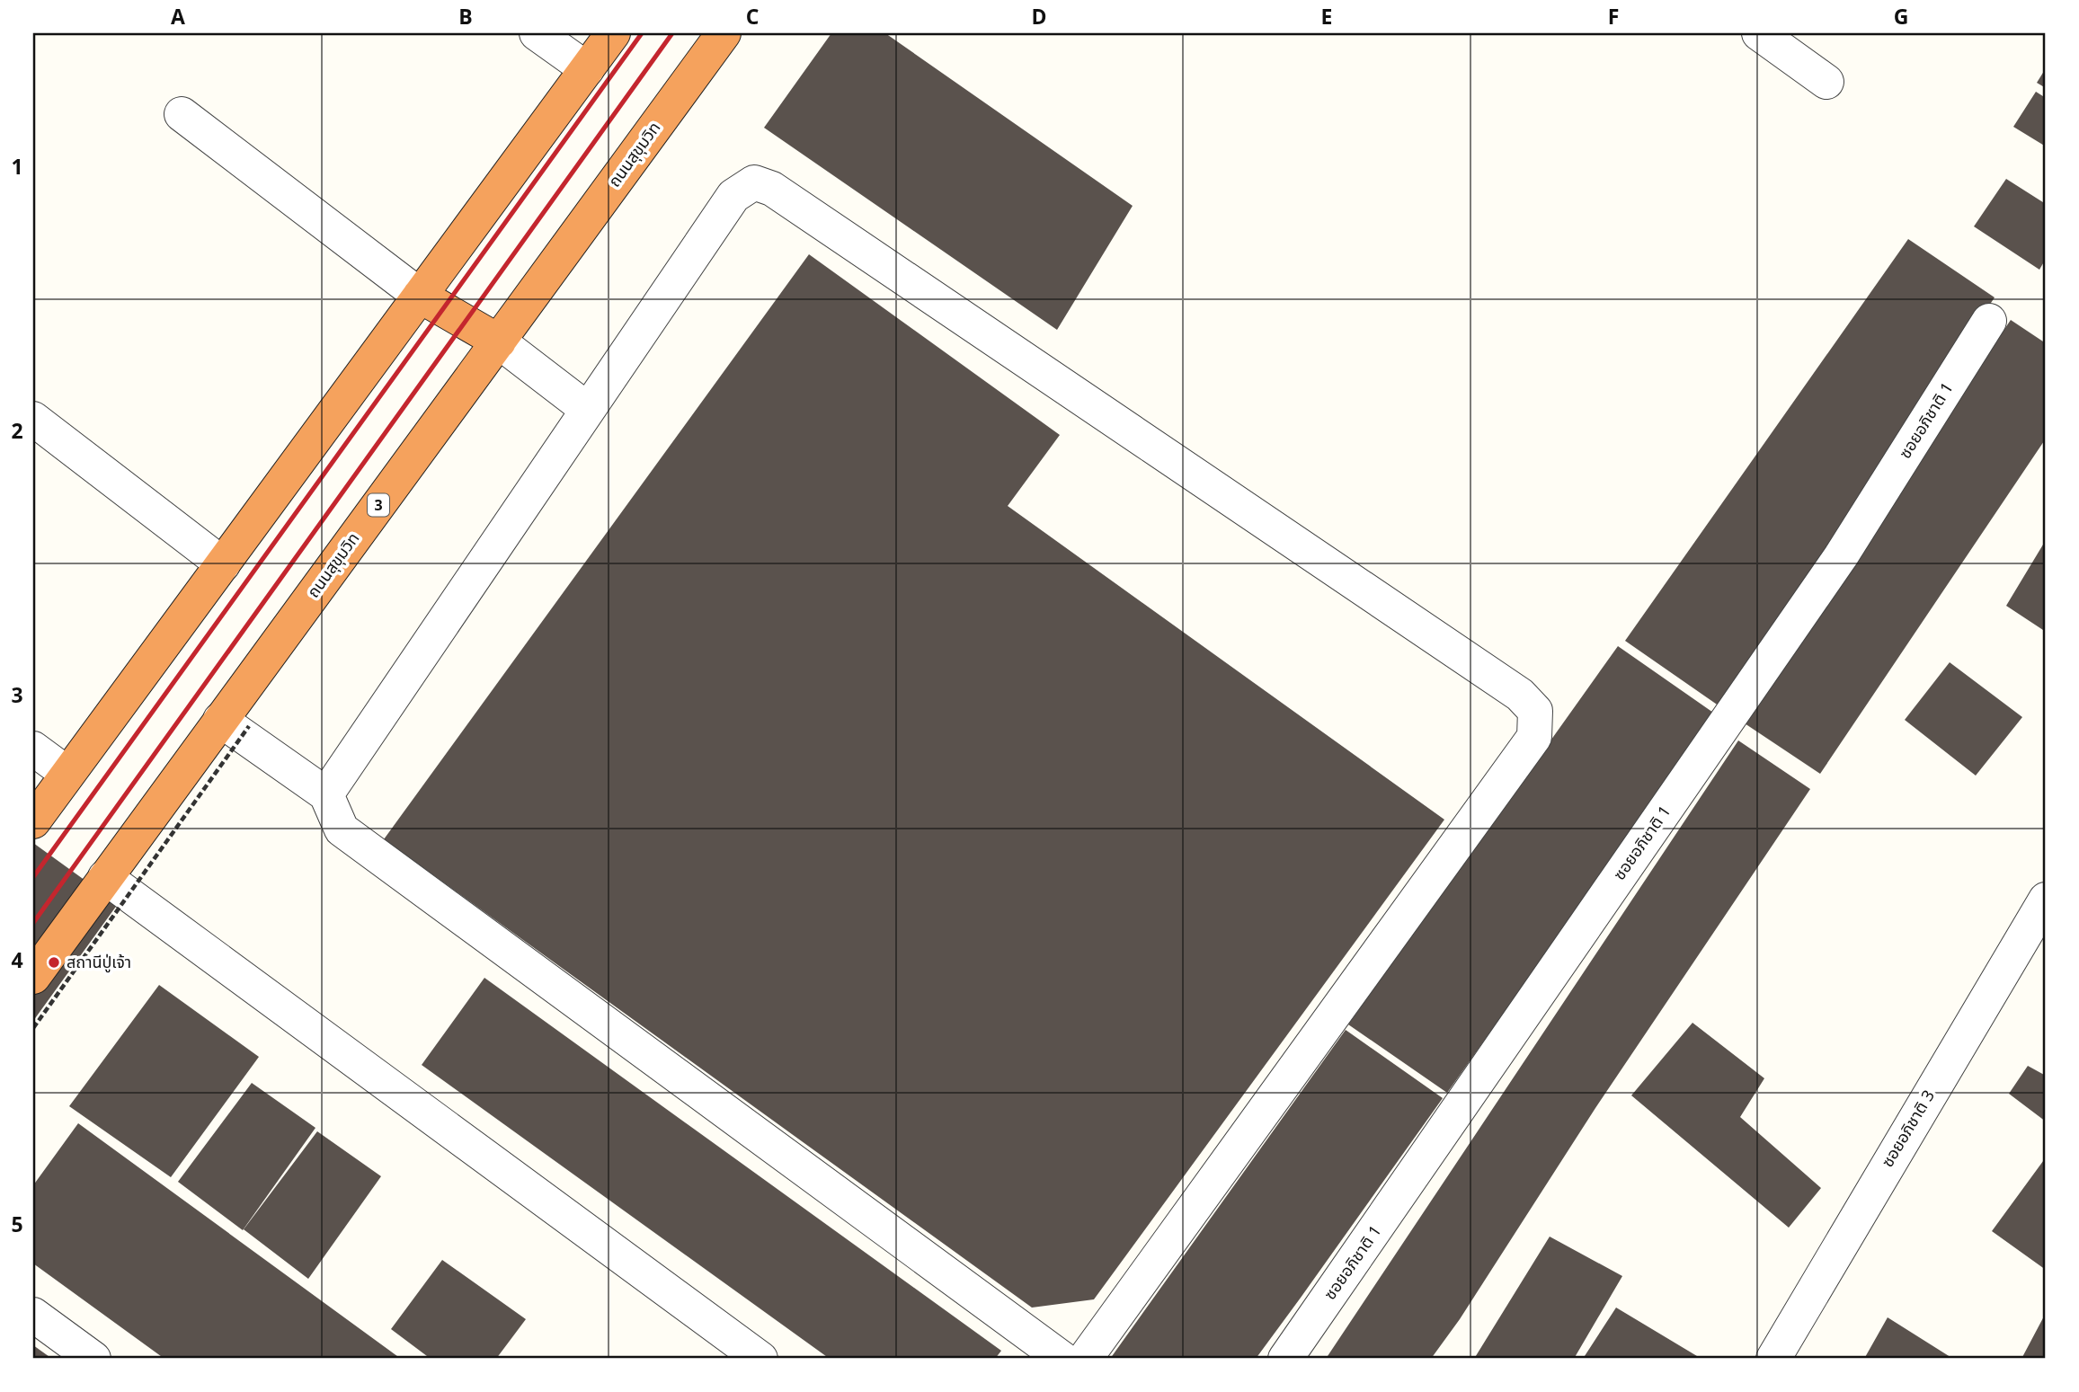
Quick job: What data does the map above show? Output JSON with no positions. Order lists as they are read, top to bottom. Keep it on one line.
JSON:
{"streets":{"highway":["ถนนสุขุมวิท","3"],"street":["ซอยอภิชาติ 1","ซอยอภิชาติ 3"]},"places":["สถานีปู่เจ้า"],"grid":{"columns":["A","B","C","D","E","F","G"],"rows":["1","2","3","4","5"]}}
